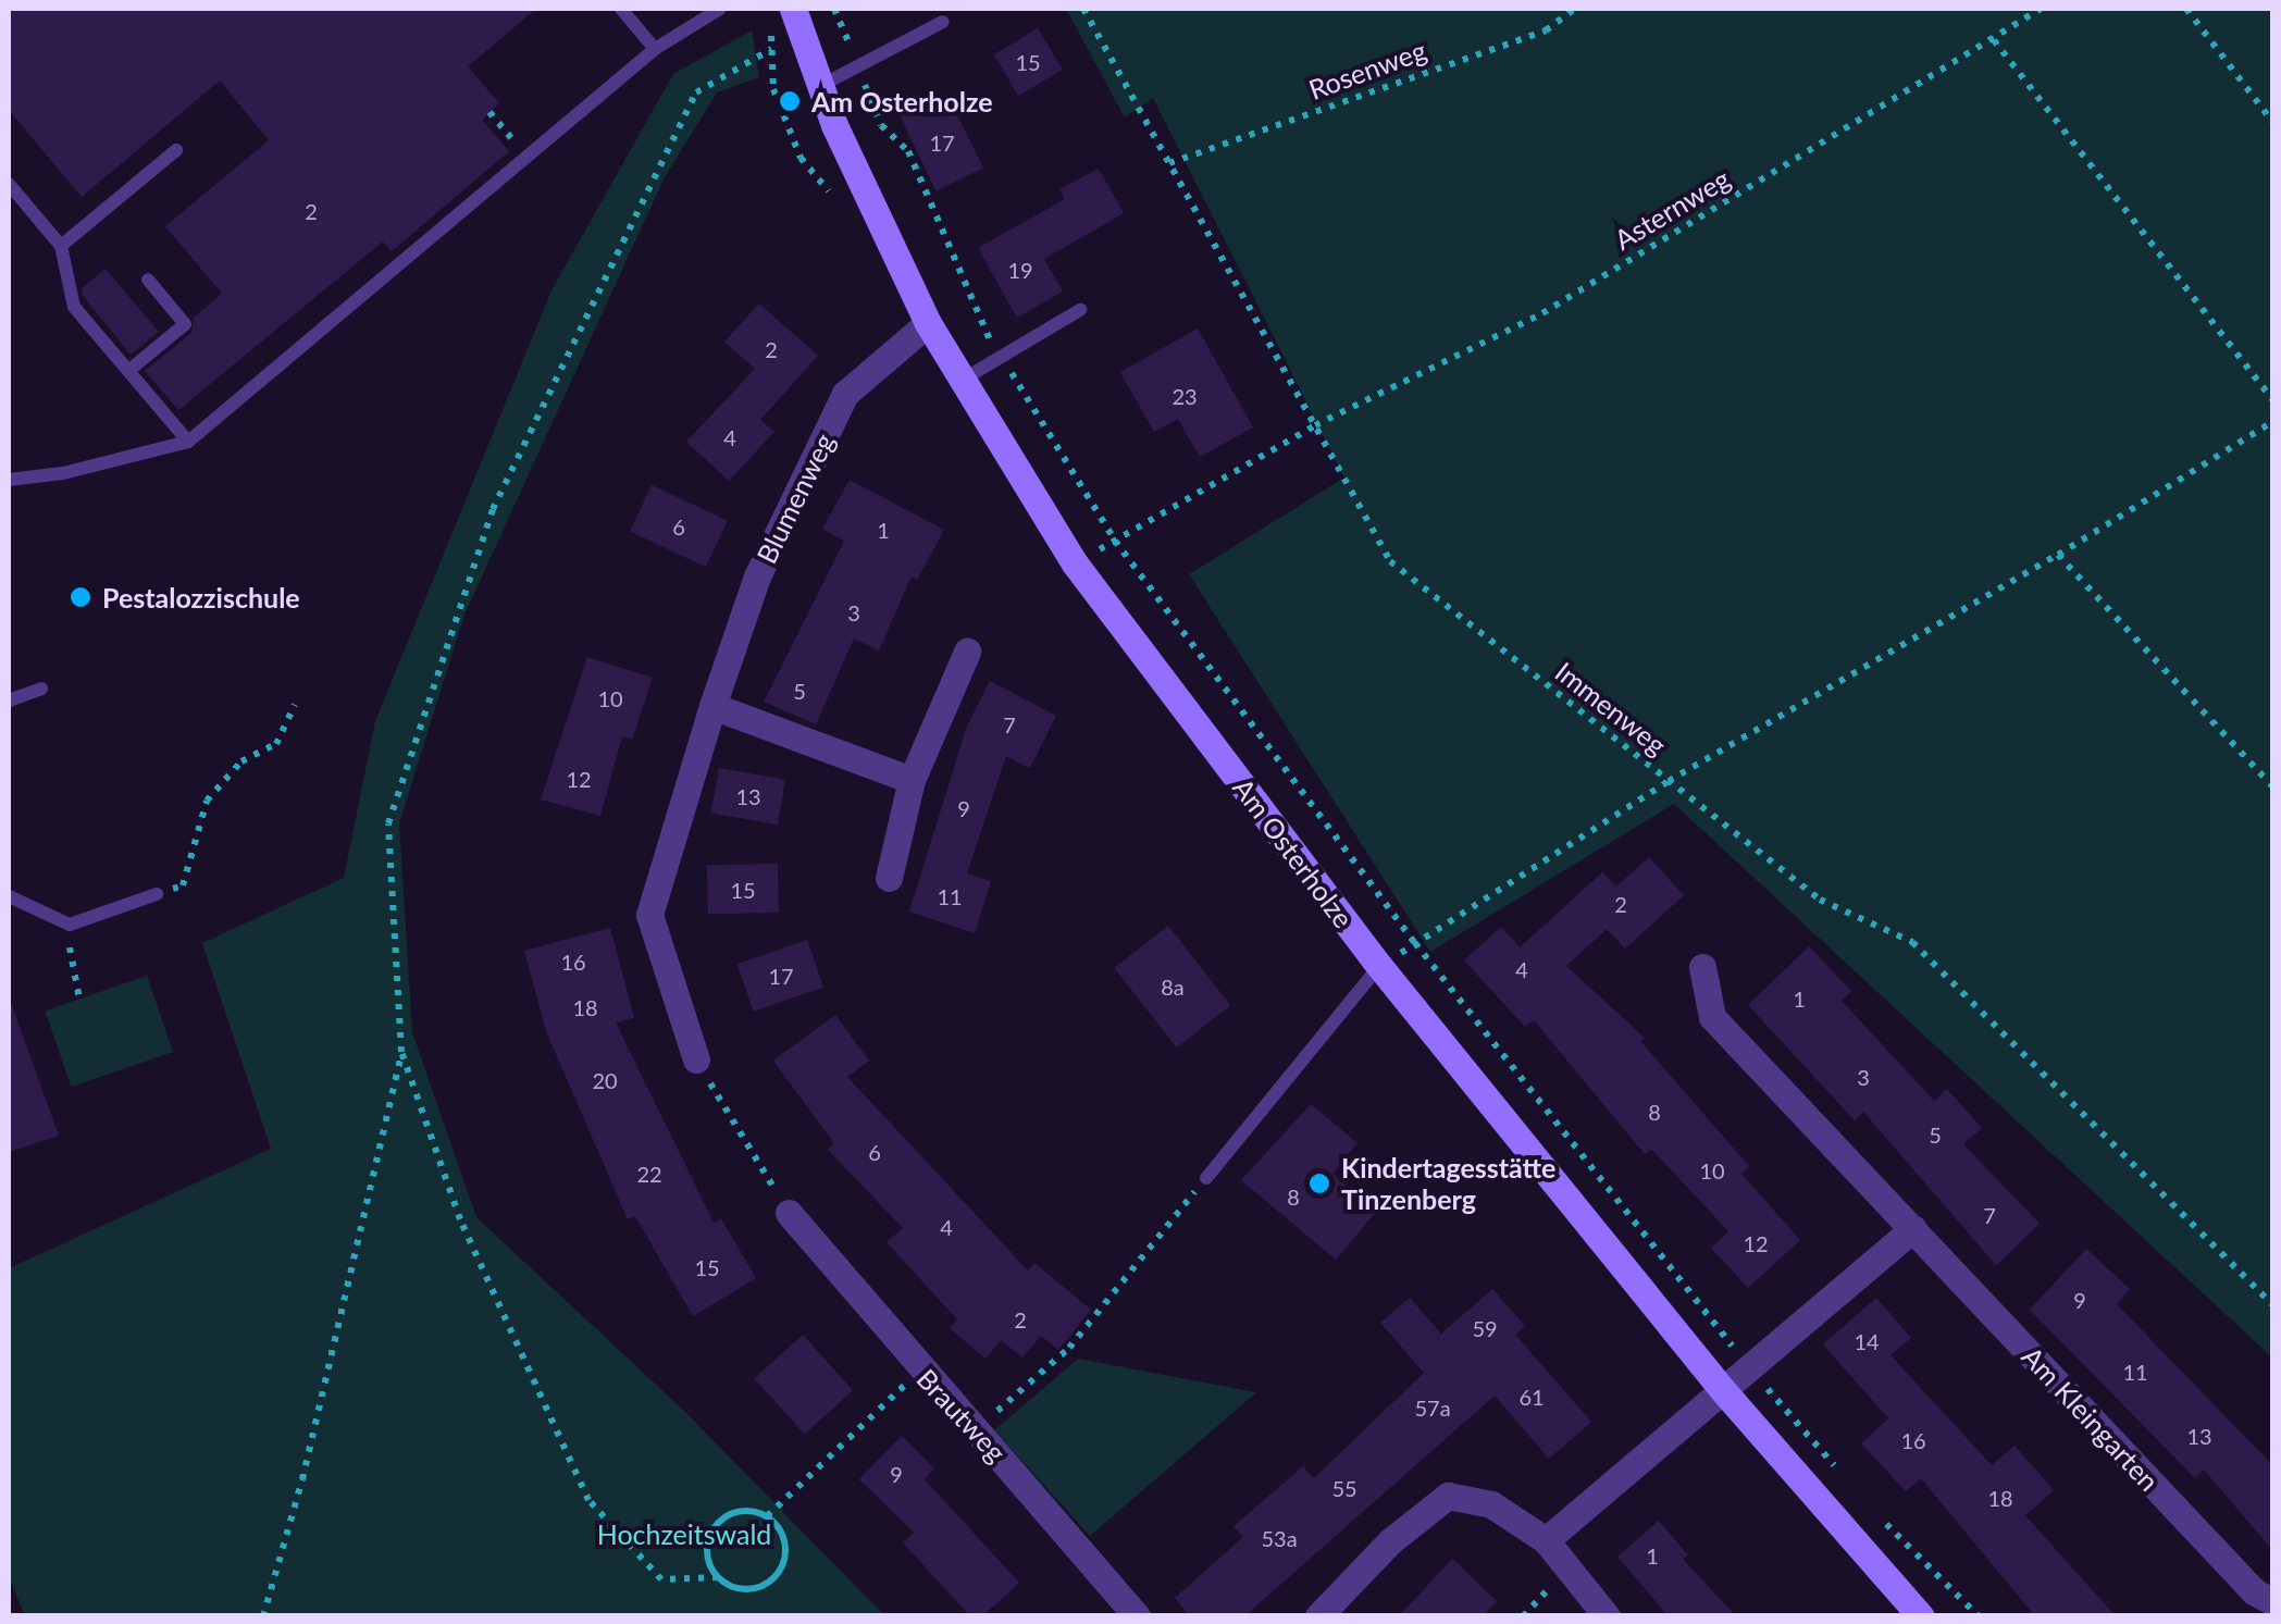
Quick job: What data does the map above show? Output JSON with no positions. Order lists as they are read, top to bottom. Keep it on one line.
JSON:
{"streets":{"street":["Blumenweg","Am Osterholze","Brautweg","Am Kleingarten"],"path":["Rosenweg","Asternweg","Immenweg"]},"crossings":[["Rosenweg","Immenweg"],["Asternweg","Immenweg"],["Asternweg","Am Osterholze"],["Blumenweg","Am Osterholze"]],"parks":["Hochzeitswald"],"places":["Am Osterholze","Pestalozzischule","Kindertagesstätte Tinzenberg"],"house_numbers":["15","17","2","19","2","23","4","6","1","3","5","10","7","12","13","9","15","11","2","16","4","17","8a","1","18","3","20","8","5","6","10","22","8","7","4","12","15","9","2","59","14","11","61","57a","13","16","9","55","18","53a","1"]}
